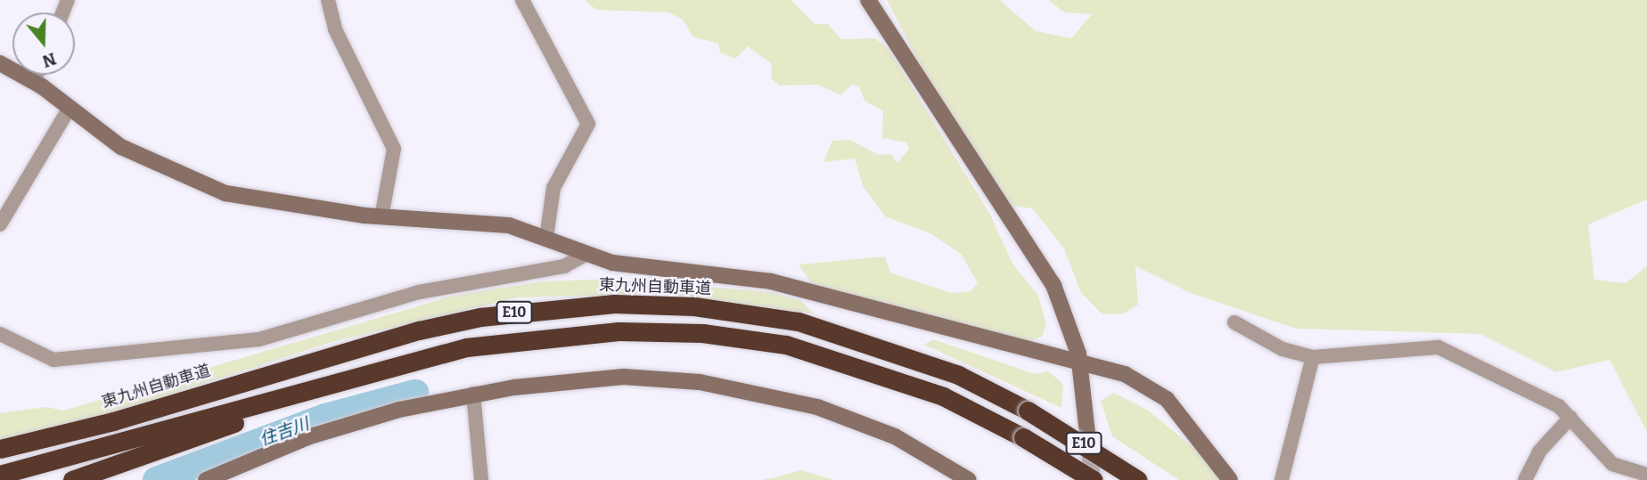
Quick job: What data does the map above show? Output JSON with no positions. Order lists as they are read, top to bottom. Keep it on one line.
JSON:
{"streets":{"highway":["東九州自動車道","E10"]},"water":["住吉川"],"north":"bottom"}
